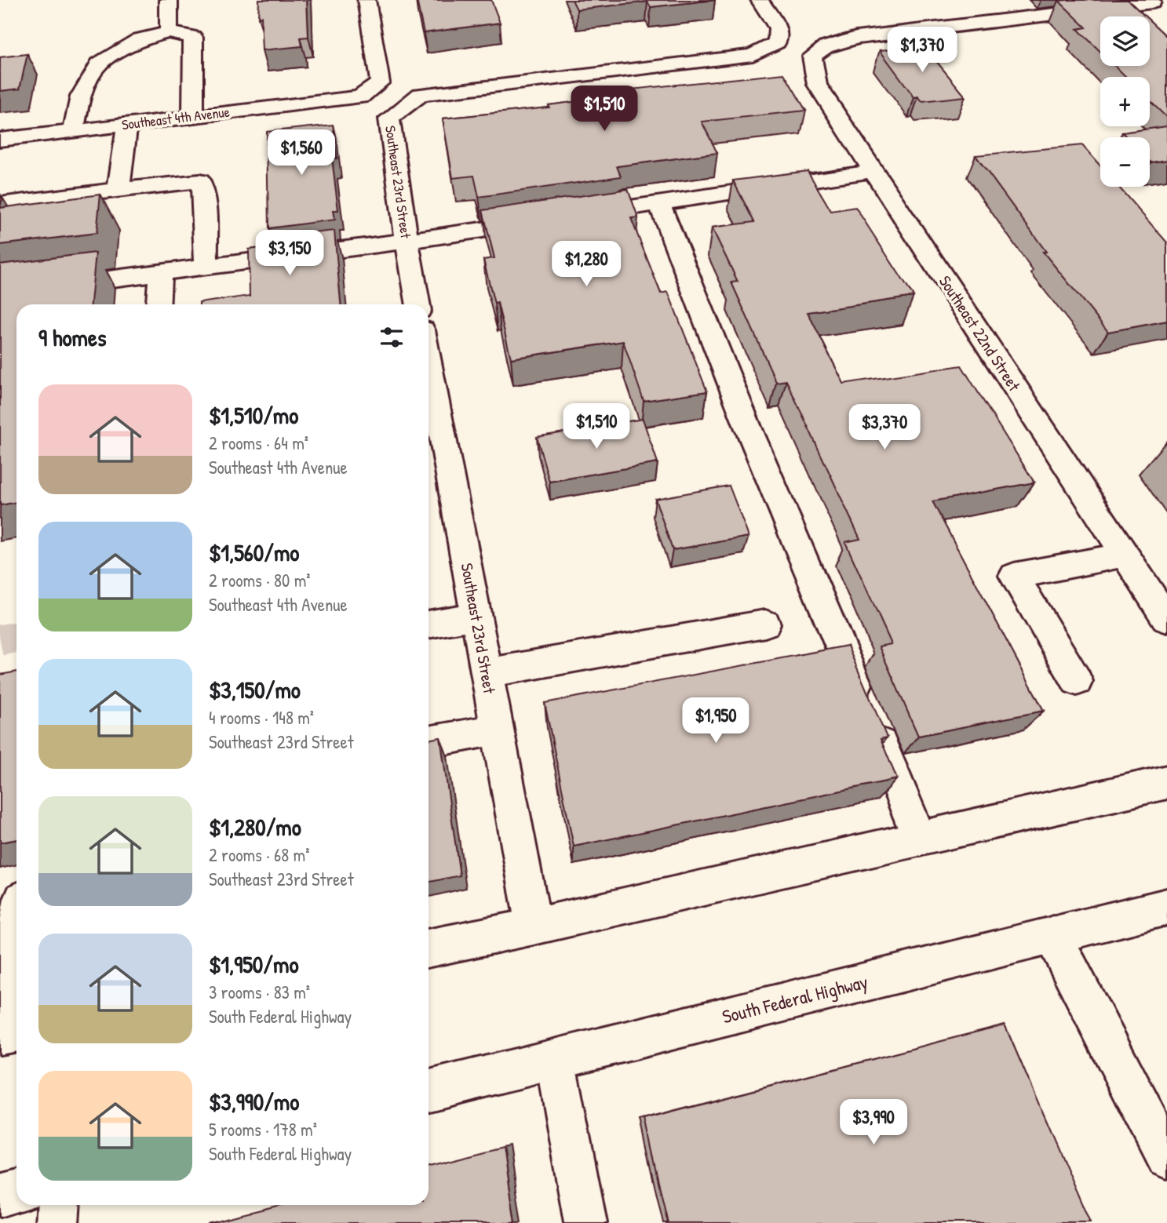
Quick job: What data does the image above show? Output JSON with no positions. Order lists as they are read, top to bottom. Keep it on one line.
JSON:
{"streets":{"street":["Southeast 4th Avenue","Southeast 23rd Street","Southeast 22nd Street","South Federal Highway"]},"page":{"map_buttons":["+","−"],"price":["$1,370","$1,510","$1,560","$3,150","$1,280","$1,510","$3,370","$1,950","$3,990"],"heading":"9 homes","list":[{"name":"$1,510/mo","note":"2 rooms · 64 m² · Southeast 4th Avenue"},{"name":"$1,560/mo","note":"2 rooms · 80 m² · Southeast 4th Avenue"},{"name":"$3,150/mo","note":"4 rooms · 148 m² · Southeast 23rd Street"},{"name":"$1,280/mo","note":"2 rooms · 68 m² · Southeast 23rd Street"},{"name":"$1,950/mo","note":"3 rooms · 83 m² · South Federal Highway"},{"name":"$3,990/mo","note":"5 rooms · 178 m² · South Federal Highway"}]}}
